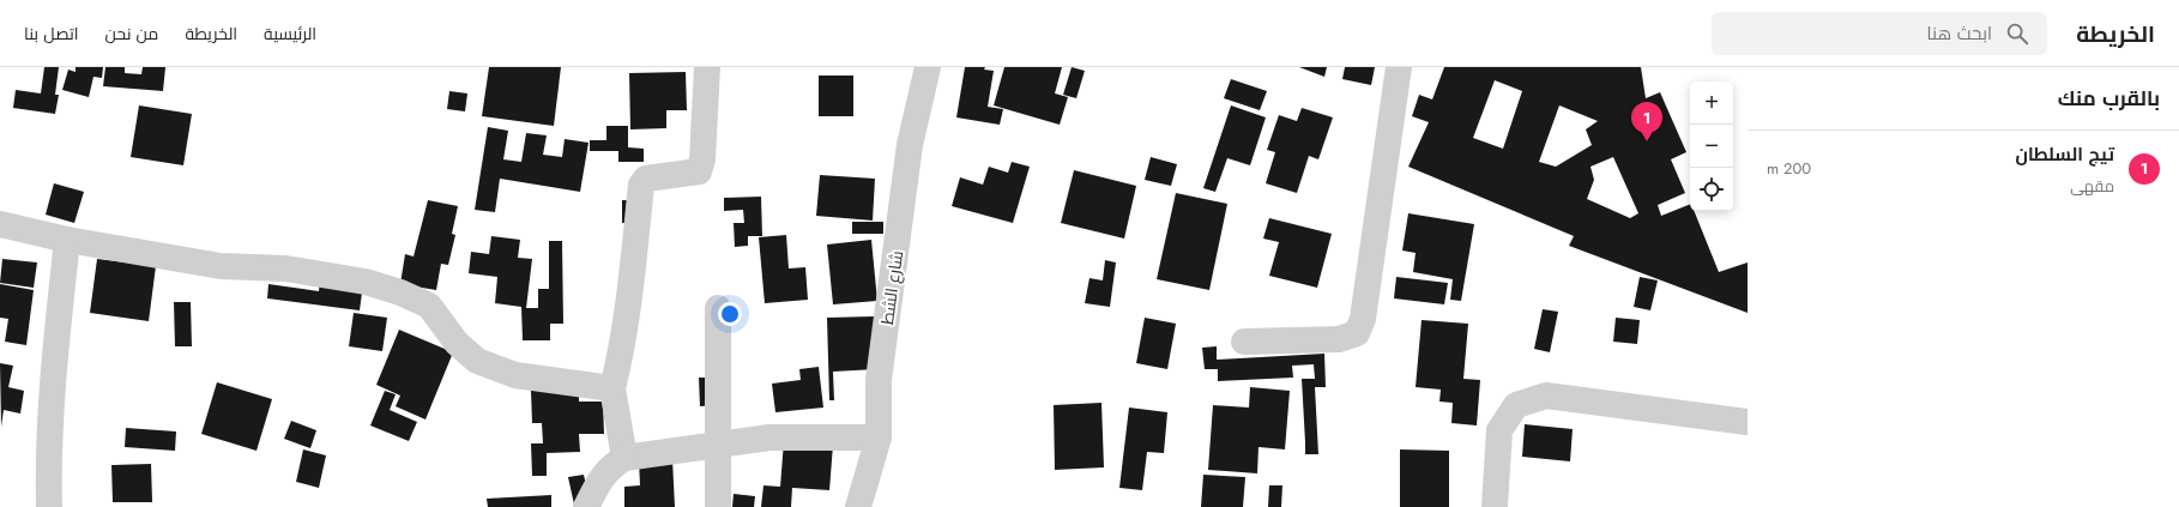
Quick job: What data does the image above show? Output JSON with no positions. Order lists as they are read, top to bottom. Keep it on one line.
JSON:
{"streets":{"street":["شارع الشط"]},"page":{"header":"الخريطة","search":"ابحث هنا","nav":["الرئيسية","الخريطة","من نحن","اتصل بنا"],"heading":"بالقرب منك","map_buttons":["+","−"],"pins":"1","list":[{"mark":"1","name":"تيج السلطان","note":"مقهى","value":"200 m"}]}}
